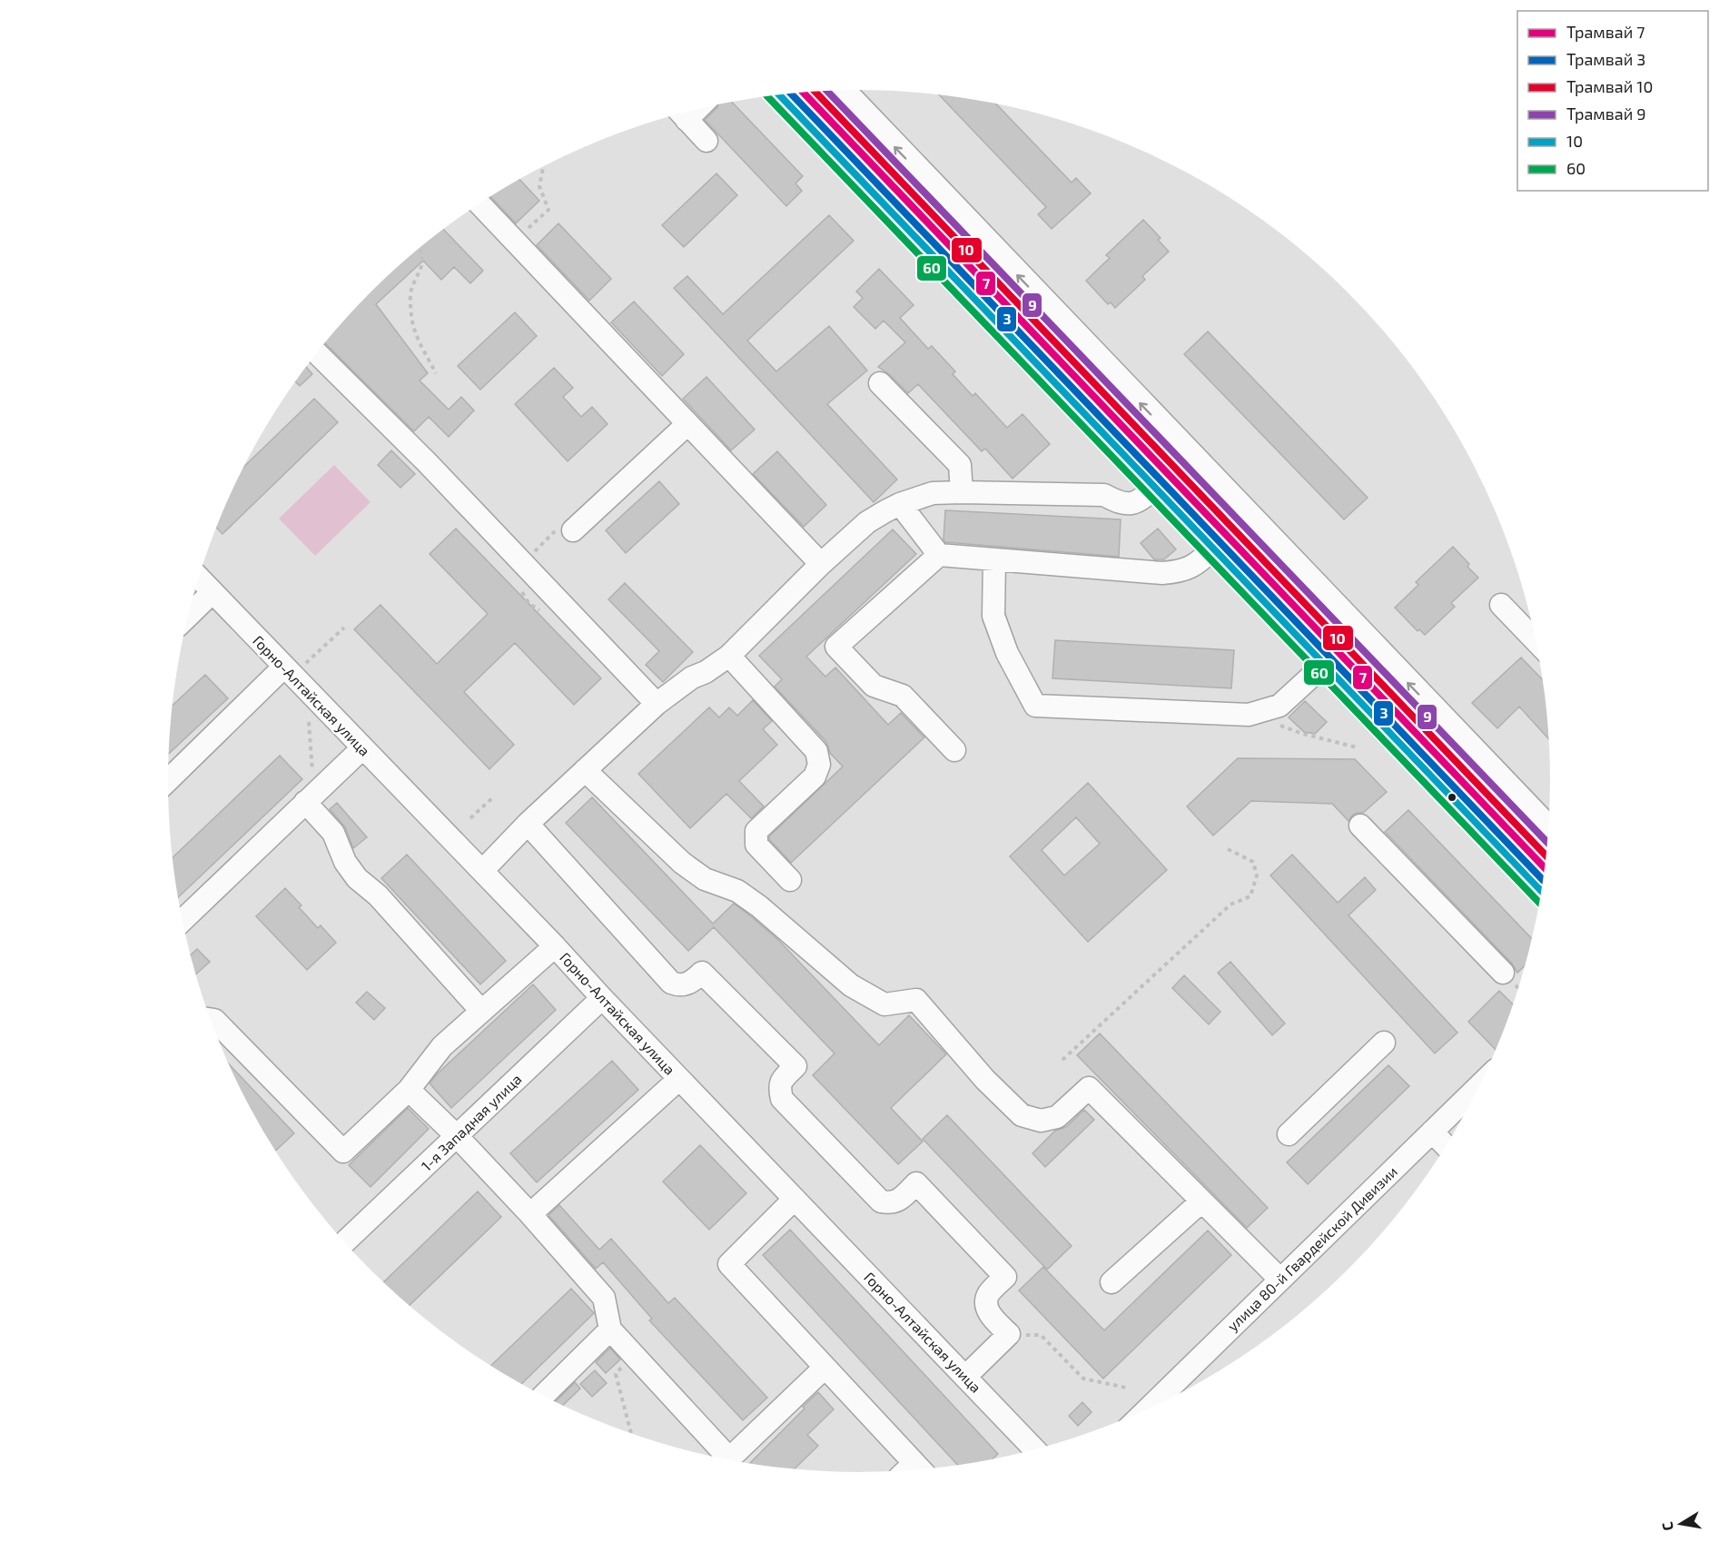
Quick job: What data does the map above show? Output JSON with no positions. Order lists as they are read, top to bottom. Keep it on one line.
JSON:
{"streets":{"street":["Горно-Алтайская улица","1-я Западная улица","улица 80-й Гвардейской Дивизии"]},"crossings":[["Горно-Алтайская улица","1-я Западная улица"]],"lines":["tram line 9","tram line 10","tram line 7","tram line 3","transit line 10","transit line 60"],"legend":["Трамвай 7","Трамвай 3","Трамвай 10","Трамвай 9","10","60"],"north":"left"}
